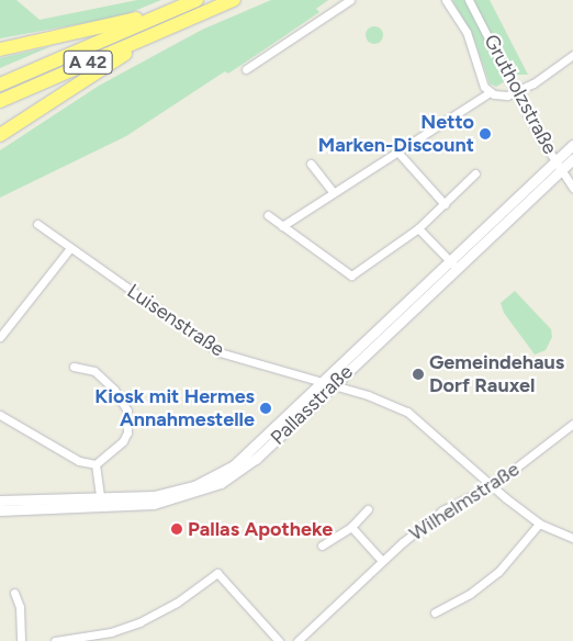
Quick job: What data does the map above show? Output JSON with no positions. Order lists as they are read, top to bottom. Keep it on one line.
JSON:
{"streets":{"highway":["A 42"],"main road":["Pallasstraße"],"street":["Grutholzstraße","Luisenstraße","Wilhelmstraße"]},"crossings":[["Grutholzstraße","Pallasstraße"],["Luisenstraße","Pallasstraße"],["Luisenstraße","Wilhelmstraße"]],"places":["Netto Marken-Discount","Gemeindehaus Dorf Rauxel","Kiosk mit Hermes Annahmestelle","Pallas Apotheke"]}
